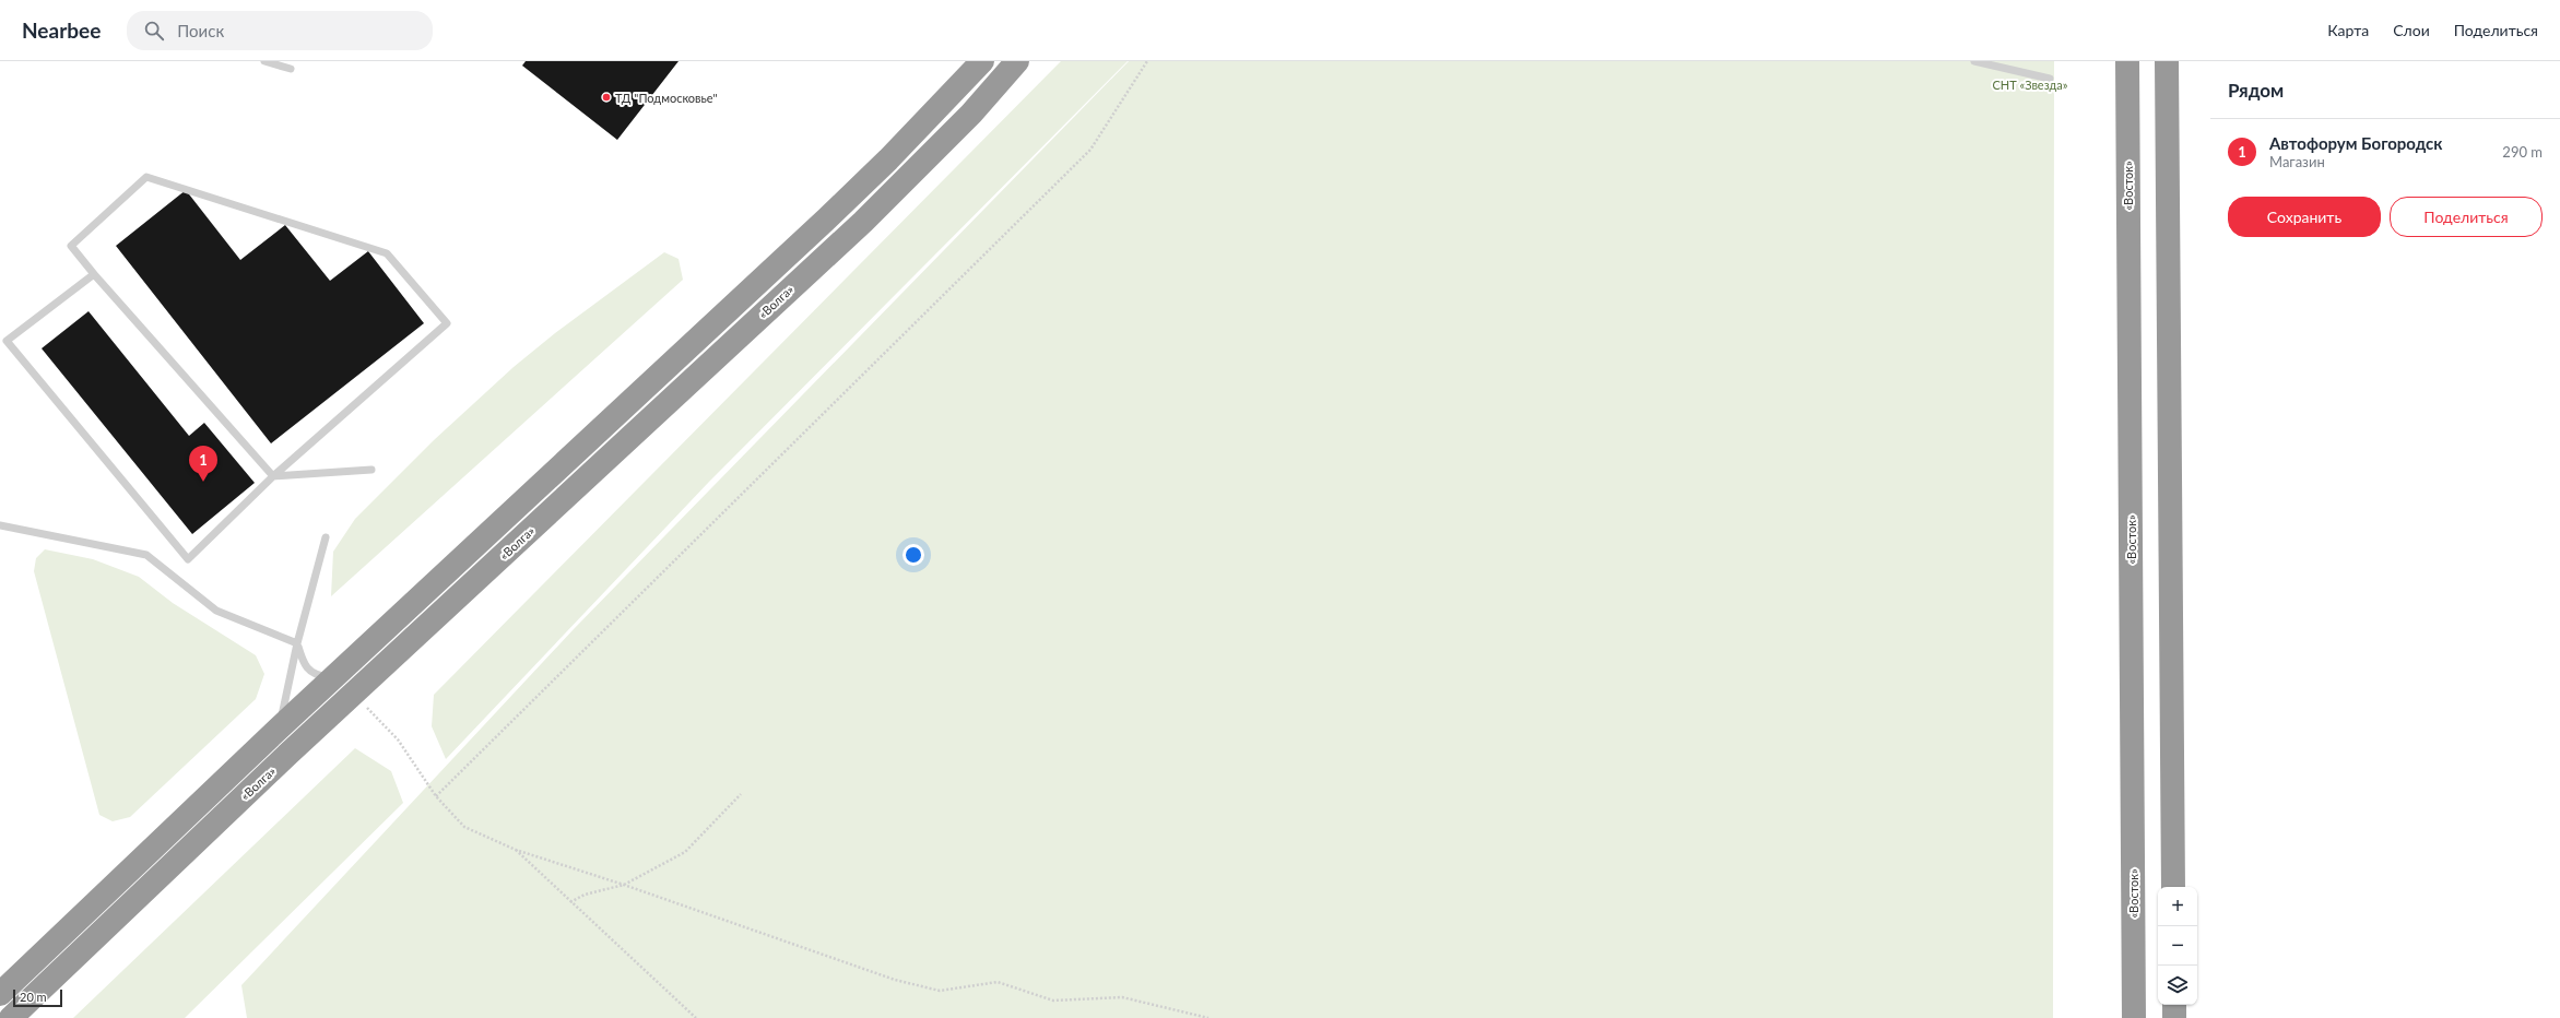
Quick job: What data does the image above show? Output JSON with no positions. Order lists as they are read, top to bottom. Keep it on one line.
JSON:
{"streets":{"highway":["«Восток»","«Волга»"]},"parks":["СНТ «Звезда»"],"places":["ТД \"Подмосковье\""],"scale_bar":"20 m","page":{"header":"Nearbee","search":"Поиск","nav":["Карта","Слои","Поделиться"],"heading":"Рядом","list":[{"mark":"1","name":"Автофорум Богородск","note":"Магазин","value":"290 m"}],"buttons":["Сохранить","Поделиться"],"pins":"1","map_buttons":["+","−"],"scale":"20 m"}}
